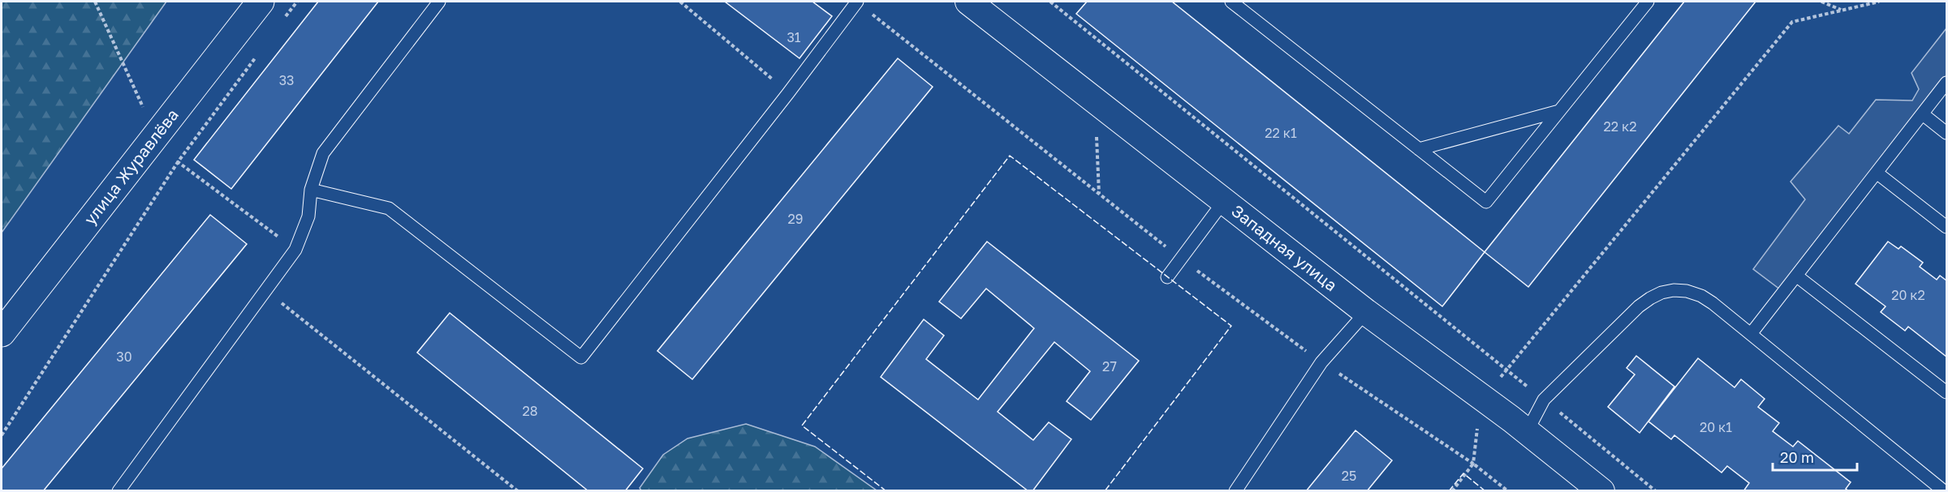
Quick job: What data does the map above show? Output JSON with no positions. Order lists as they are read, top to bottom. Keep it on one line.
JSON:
{"streets":{"street":["улица Журавлёва","Западная улица"]},"house_numbers":["31","33","22 к2","22 к1","29","20 к2","30","27","28","20 к1","25"],"scale_bar":"20 m"}
